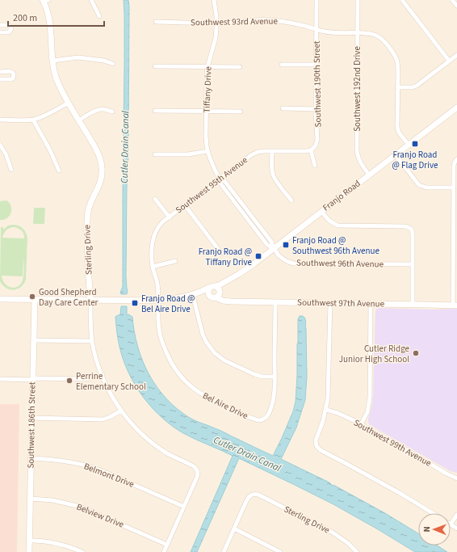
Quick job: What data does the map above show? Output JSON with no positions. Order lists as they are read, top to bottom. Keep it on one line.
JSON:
{"streets":{"street":["Southwest 93rd Avenue","Southwest 190th Street","Southwest 192nd Drive","Tiffany Drive","Southwest 95th Avenue","Franjo Road","Sterling Drive","Southwest 96th Avenue","Southwest 97th Avenue","Bel Aire Drive","Southwest 186th Street","Southwest 99th Avenue","Belmont Drive","Belview Drive"]},"crossings":[["Southwest 93rd Avenue","Southwest 190th Street"],["Southwest 93rd Avenue","Southwest 192nd Drive"],["Southwest 93rd Avenue","Tiffany Drive"],["Southwest 190th Street","Southwest 95th Avenue"],["Southwest 192nd Drive","Franjo Road"],["Tiffany Drive","Southwest 95th Avenue"],["Tiffany Drive","Franjo Road"],["Tiffany Drive","Southwest 96th Avenue"],["Southwest 95th Avenue","Bel Aire Drive"],["Franjo Road","Southwest 96th Avenue"],["Franjo Road","Southwest 97th Avenue"],["Sterling Drive","Belmont Drive"],["Southwest 186th Street","Belmont Drive"],["Southwest 186th Street","Belview Drive"]],"water":["Cutler Drain Canal"],"places":{"transit":["Franjo Road @ Flag Drive","Franjo Road @ Southwest 96th Avenue","Franjo Road @ Tiffany Drive","Franjo Road @ Bel Aire Drive"],"other":["Good Shepherd Day Care Center","Cutler Ridge Junior High School","Perrine Elementary School"]},"scale_bar":"200 m","north":"left"}
